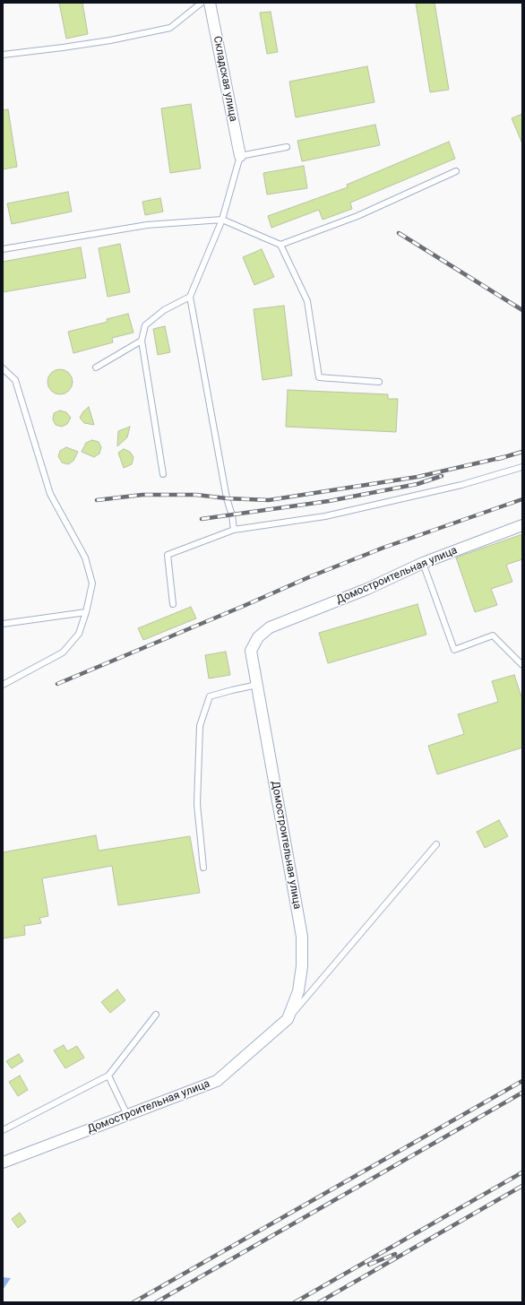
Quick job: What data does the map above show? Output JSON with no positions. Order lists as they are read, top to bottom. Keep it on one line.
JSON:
{"streets":{"street":["Складская улица","Домостроительная улица"]}}
